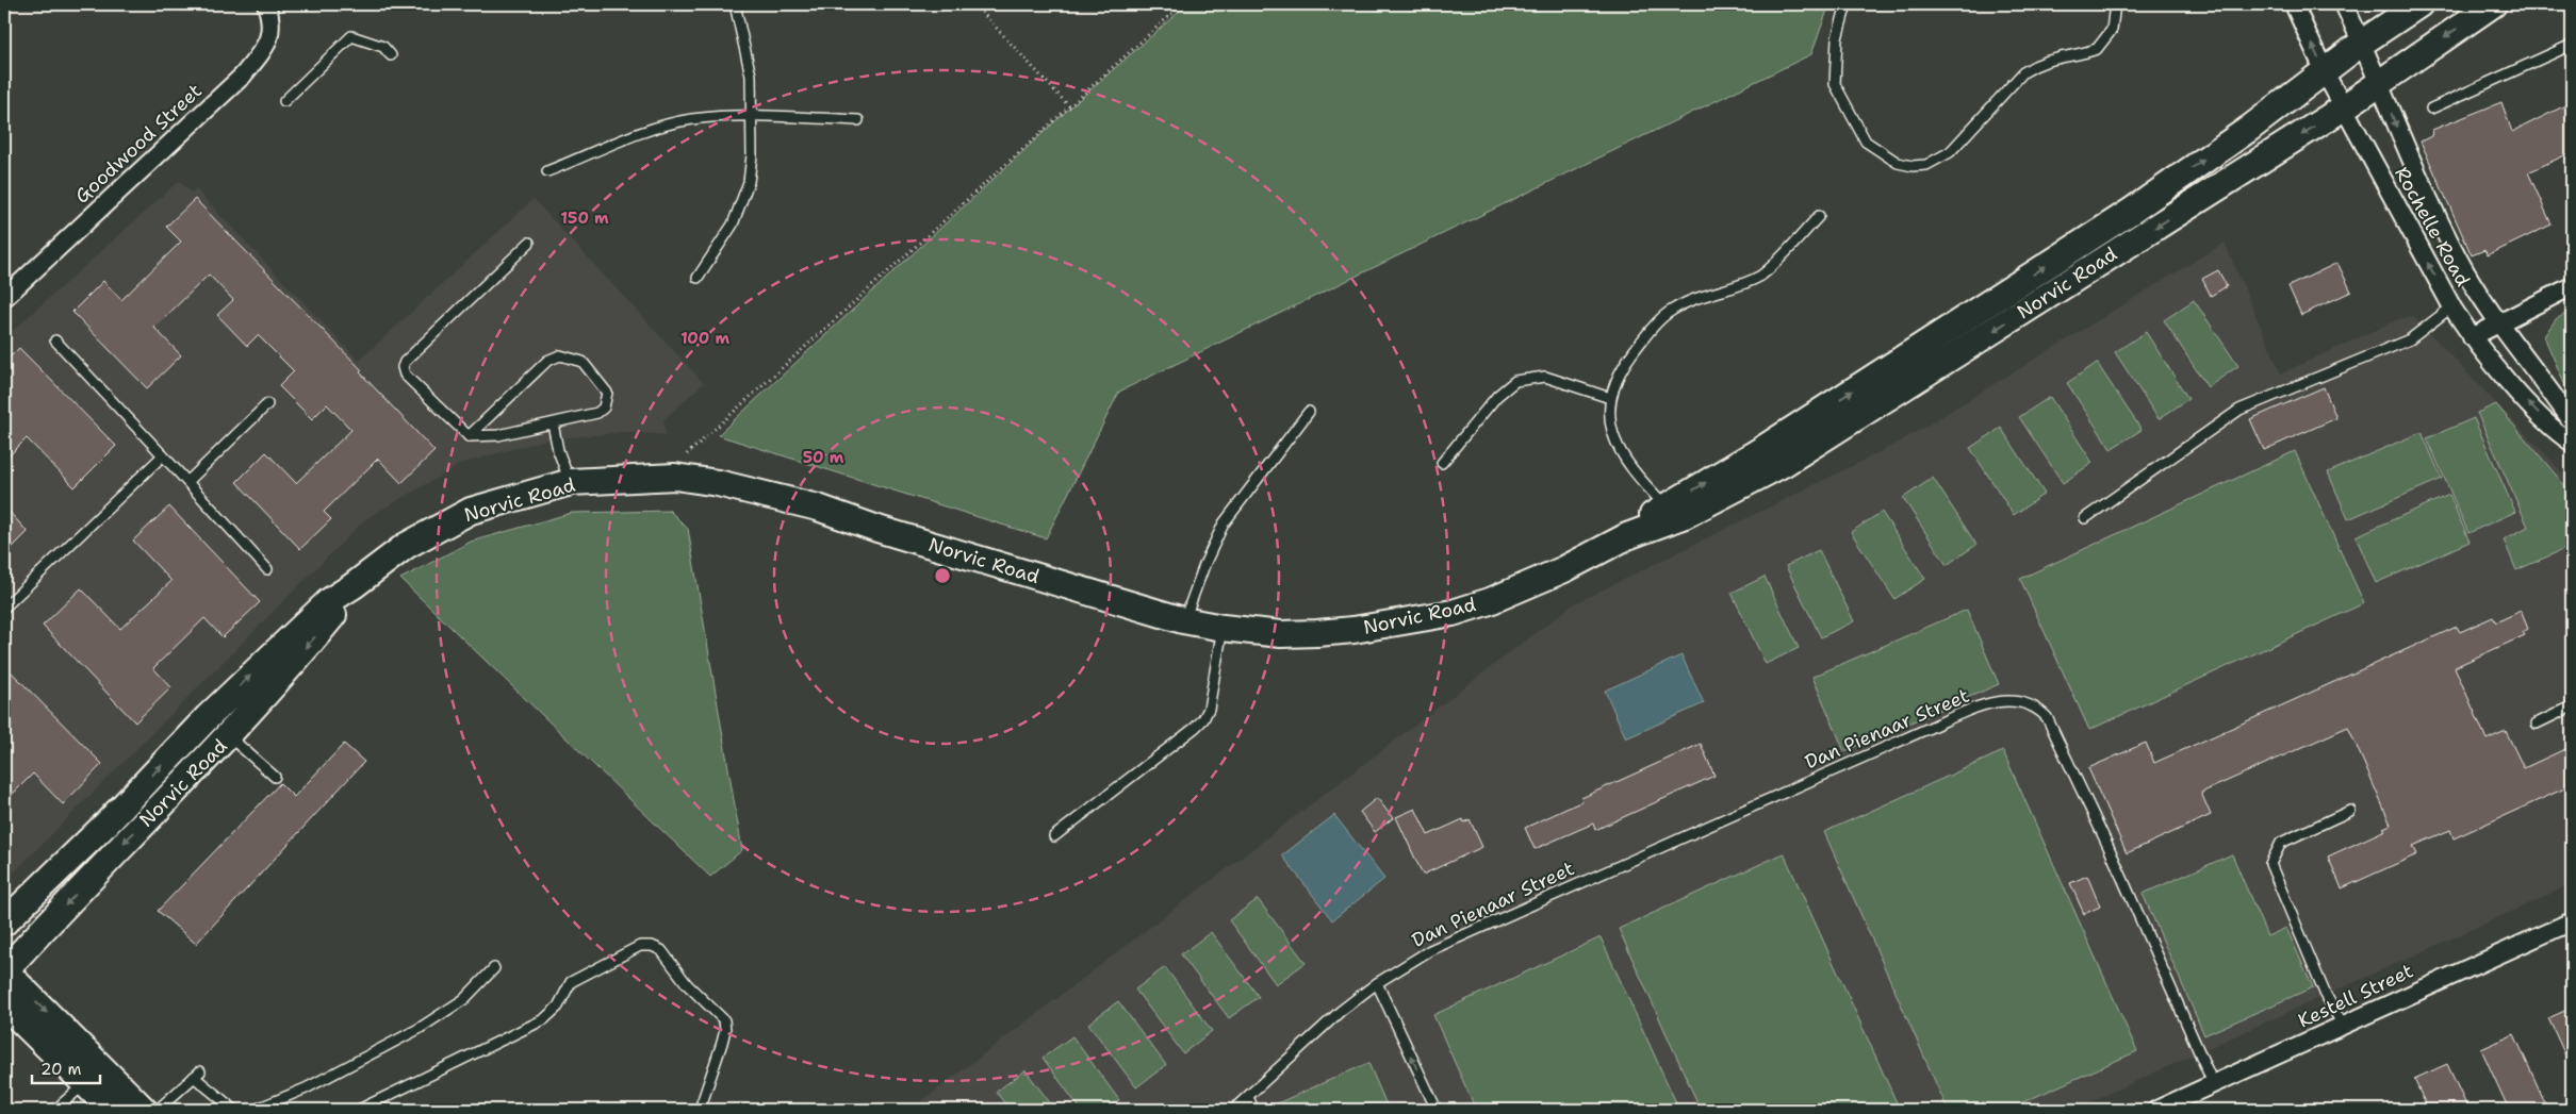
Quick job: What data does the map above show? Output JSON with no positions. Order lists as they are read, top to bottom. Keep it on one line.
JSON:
{"streets":{"street":["Goodwood Street","Rochelle Road","Norvic Road","Kestell Street"],"lane":["Dan Pienaar Street"]},"crossings":[["Rochelle Road","Norvic Road"],["Dan Pienaar Street","Kestell Street"]],"scale_bar":"20 m","rings":["150 m","100 m","50 m"]}
